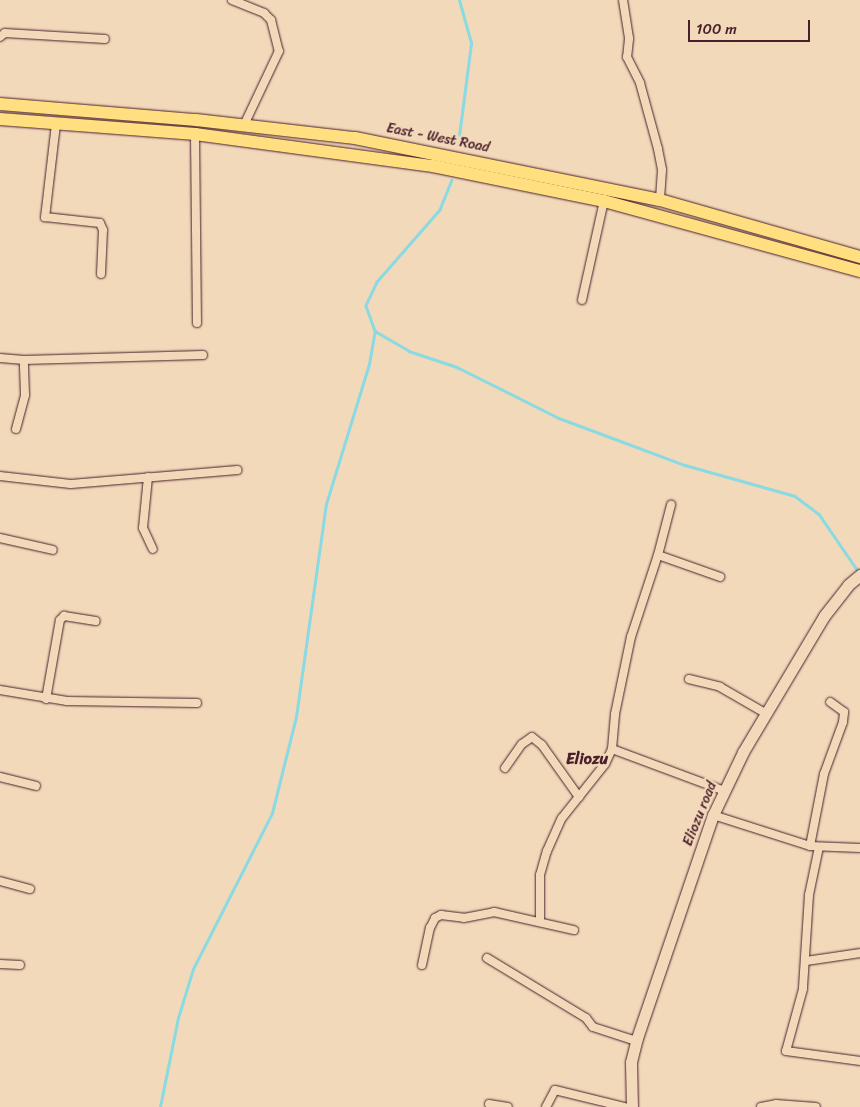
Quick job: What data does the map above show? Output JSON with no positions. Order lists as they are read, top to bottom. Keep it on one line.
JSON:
{"streets":{"main road":["East - West Road"],"street":["Eliozu road"]},"districts":["Eliozu"],"scale_bar":"100 m"}
